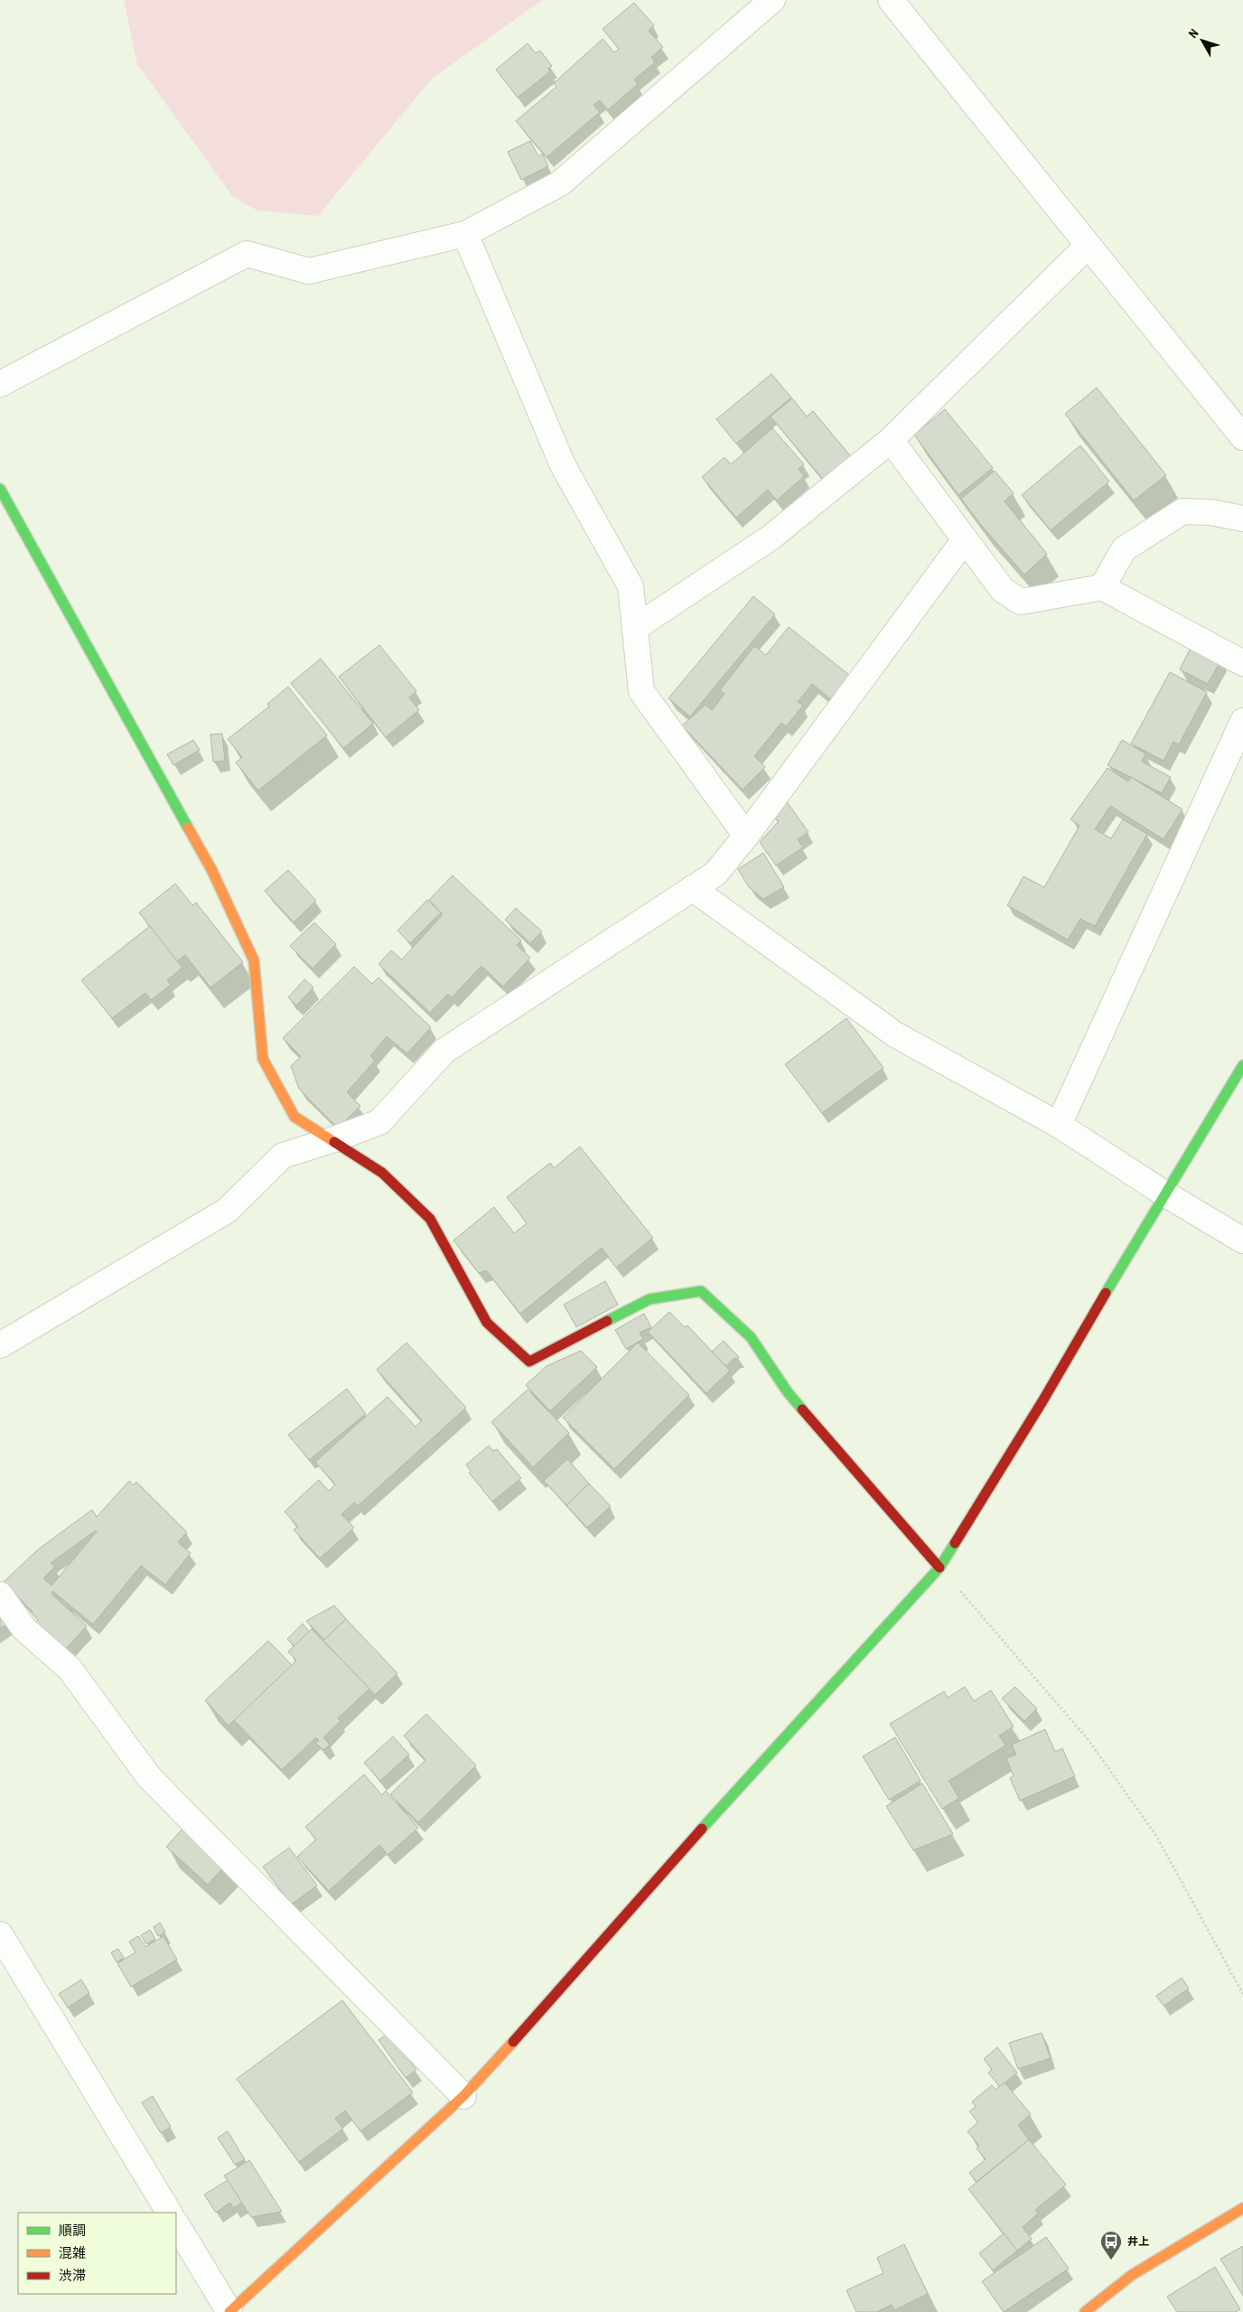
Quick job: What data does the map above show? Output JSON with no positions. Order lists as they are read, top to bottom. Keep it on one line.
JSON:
{"places":{"bus stop":["井上"]},"legend":["順調","混雑","渋滞"],"north":"top left"}
